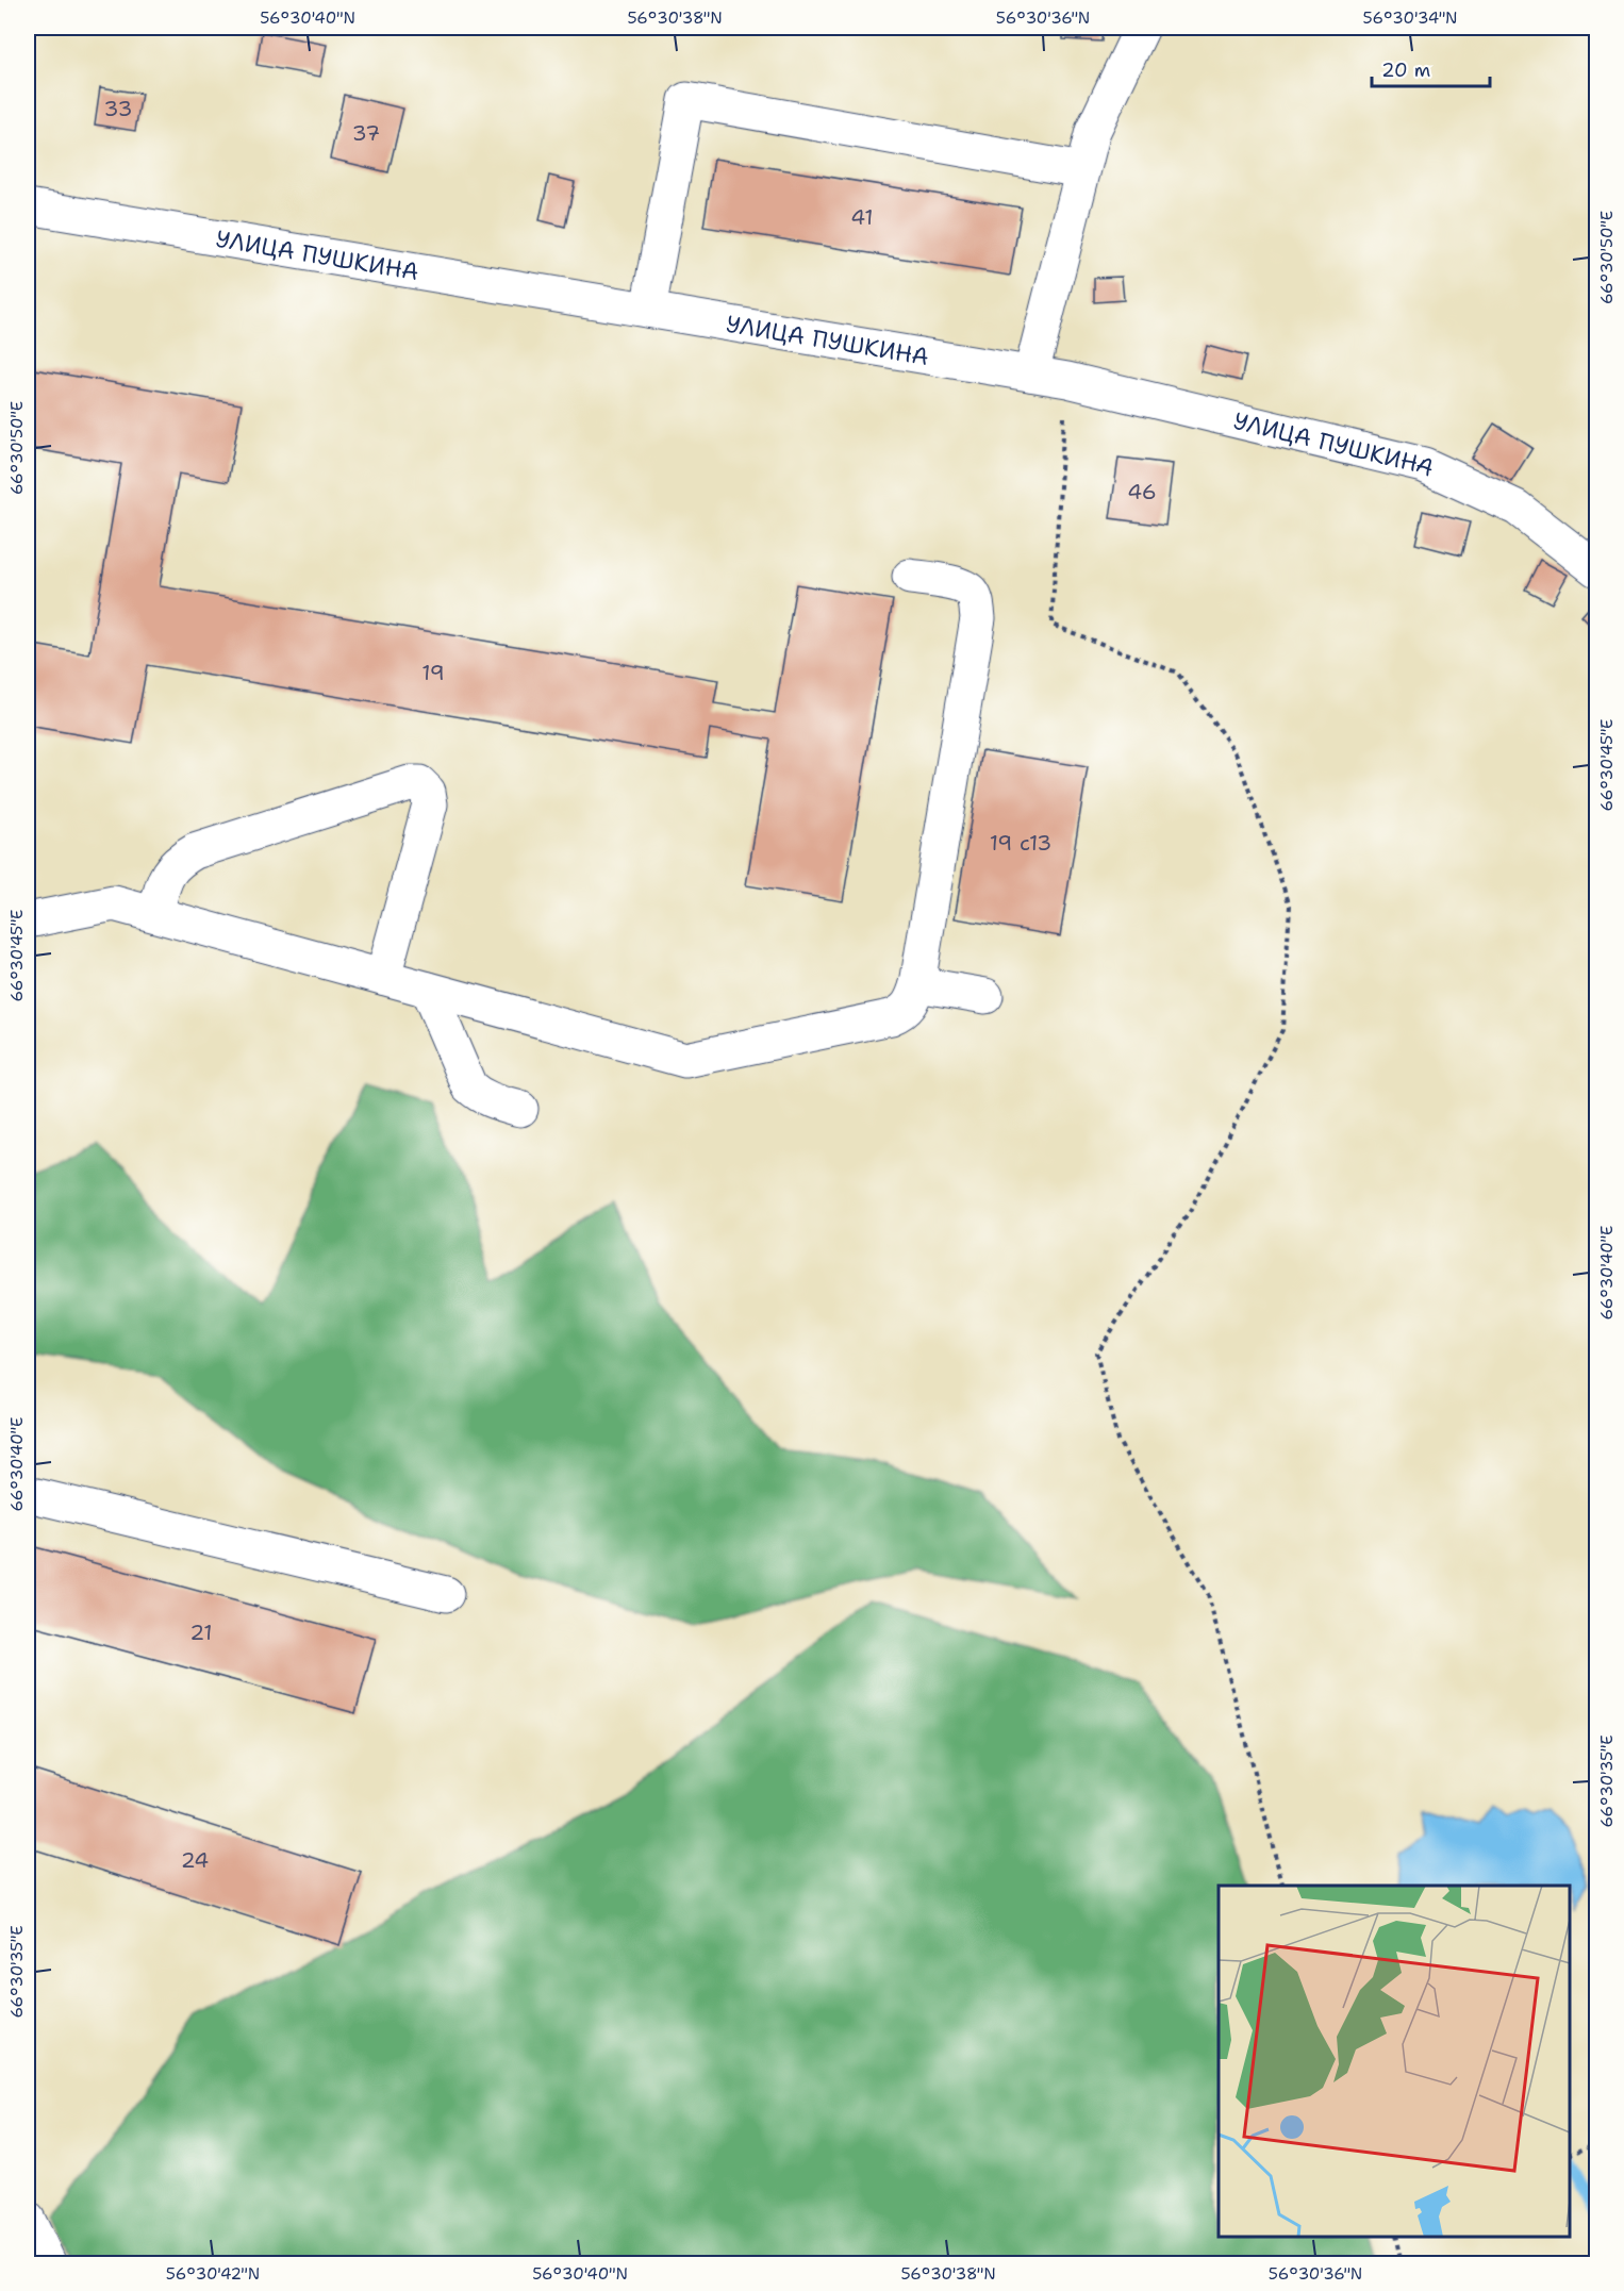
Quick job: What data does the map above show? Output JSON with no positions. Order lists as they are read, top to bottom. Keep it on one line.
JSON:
{"streets":{"street":["УЛИЦА ПУШКИНА"]},"house_numbers":["33","37","41","46","19","19 с13","21","24"],"scale_bar":"20 m","coordinates":["56°30'40\"N","56°30'38\"N","56°30'36\"N","56°30'34\"N","66°30'50\"E","66°30'45\"E","66°30'40\"E","66°30'35\"E","56°30'42\"N"]}
